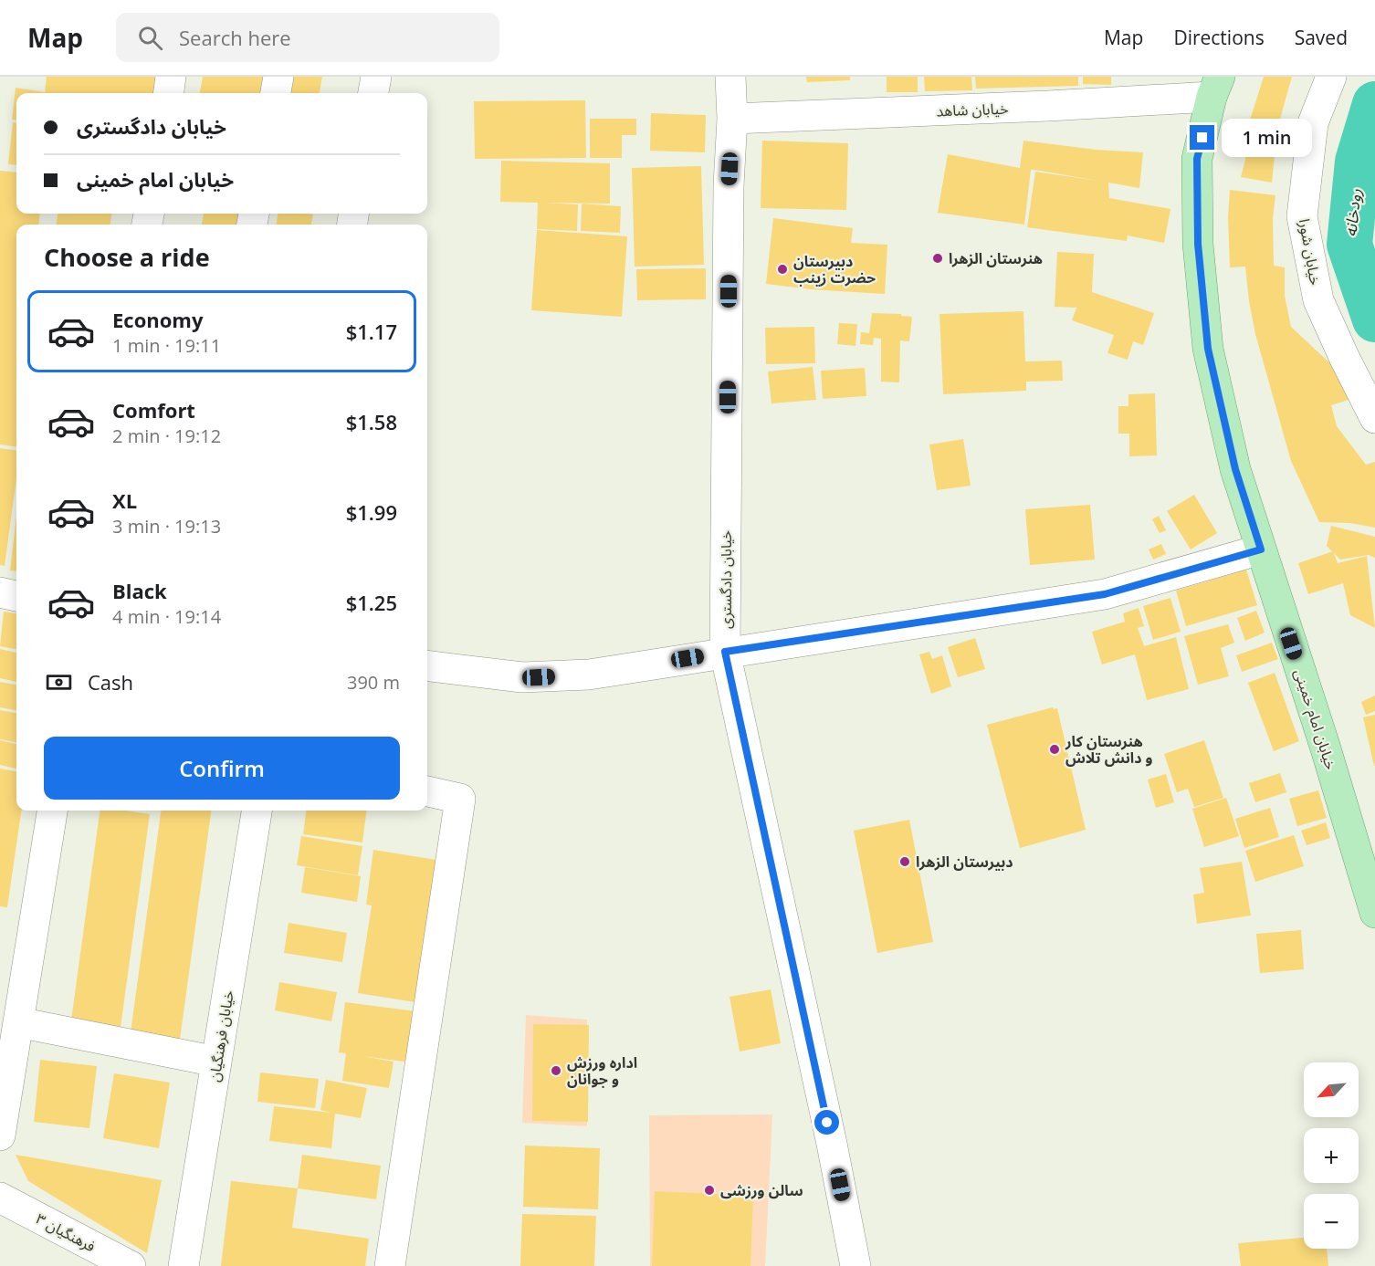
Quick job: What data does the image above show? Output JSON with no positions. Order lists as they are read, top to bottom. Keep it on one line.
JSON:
{"streets":{"main road":["خیابان امام خمینی"],"street":["خیابان شاهد","خیابان شورا","خیابان دادگستری","خیابان فرهنگیان","فرهنگیان ۳"]},"crossings":[["خیابان شاهد","خیابان دادگستری"],["خیابان شاهد","خیابان امام خمینی"]],"water":["رودخانه"],"places":["هنرستان الزهرا","دبیرستان حضرت زینب","هنرستان کار و دانش تلاش","دبیرستان الزهرا","اداره ورزش و جوانان","سالن ورزشی"],"north":"bottom left","page":{"header":"Map","search":"Search here","nav":["Map","Directions","Saved"],"banner":["خیابان دادگستری","خیابان امام خمینی"],"bubble":"1 min","heading":"Choose a ride","list":[{"name":"Economy","note":"1 min · 19:11","value":"$1.17"},{"name":"Comfort","note":"2 min · 19:12","value":"$1.58"},{"name":"XL","note":"3 min · 19:13","value":"$1.99"},{"name":"Black","note":"4 min · 19:14","value":"$1.25"}],"pay":["Cash","390 m"],"buttons":"Confirm","map_buttons":["+","−"]}}
